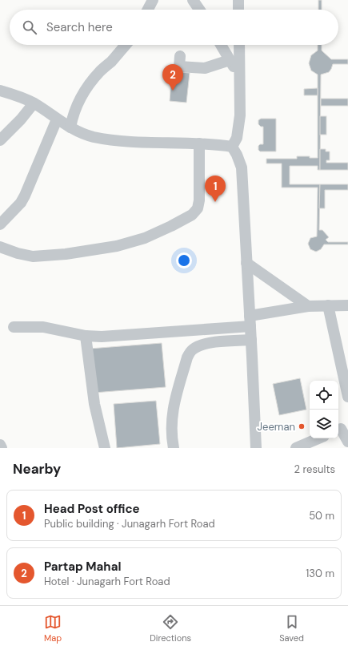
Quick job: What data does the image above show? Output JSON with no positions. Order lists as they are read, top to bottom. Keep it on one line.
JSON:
{"places":["Jeeman"],"page":{"search":"Search here","pins":["2","1"],"heading":["Nearby","2 results"],"list":[{"mark":"1","name":"Head Post office","note":"Public building · Junagarh Fort Road","value":"50 m"},{"mark":"2","name":"Partap Mahal","note":"Hotel · Junagarh Fort Road","value":"130 m"}],"nav":["Map","Directions","Saved"]}}
